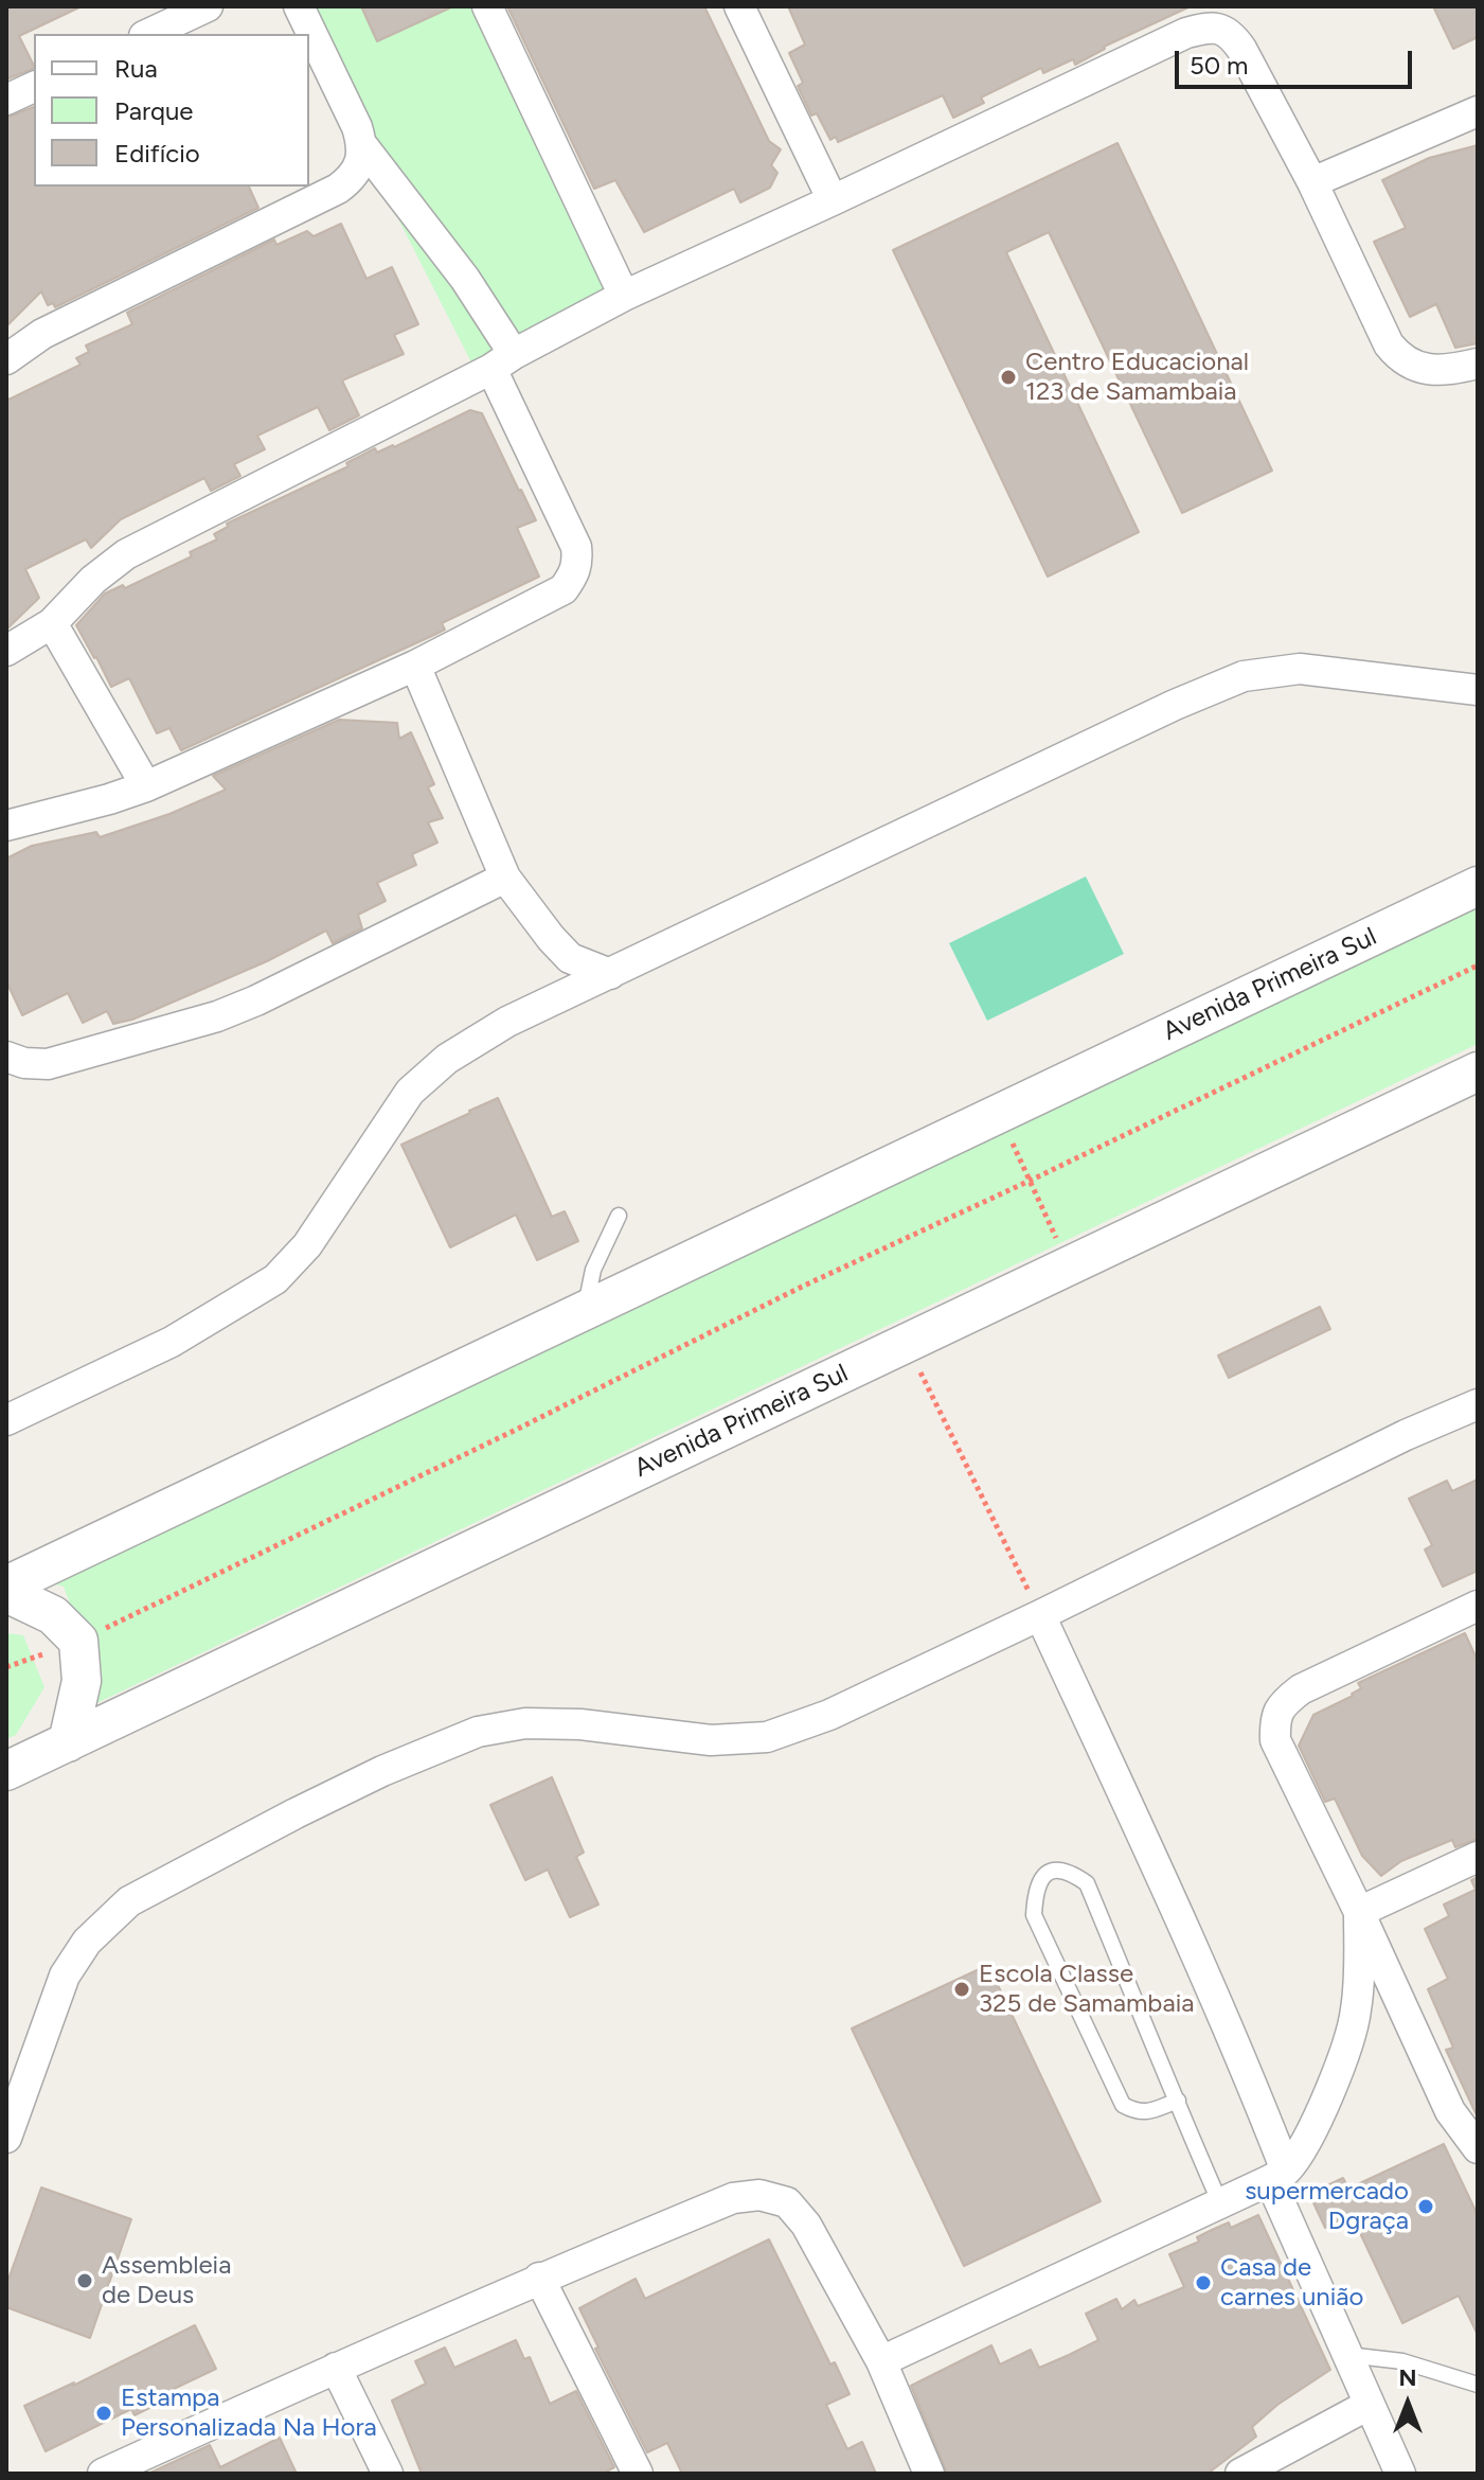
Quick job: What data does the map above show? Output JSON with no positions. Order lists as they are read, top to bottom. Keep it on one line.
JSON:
{"streets":{"street":["Avenida Primeira Sul"]},"places":["Centro Educacional 123 de Samambaia","Escola Classe 325 de Samambaia","supermercado Dgraça","Assembleia de Deus","Casa de carnes união","Estampa Personalizada Na Hora"],"legend":["Rua","Parque","Edifício"],"scale_bar":"50 m","north":"top"}
